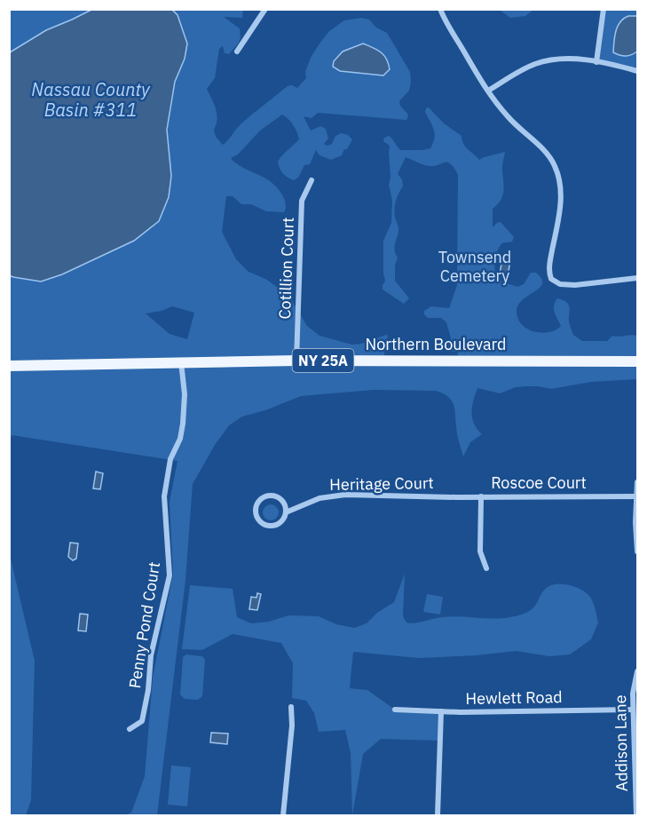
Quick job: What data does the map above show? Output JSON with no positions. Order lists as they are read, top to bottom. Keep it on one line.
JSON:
{"streets":{"main road":["Northern Boulevard","NY 25A"],"street":["Cotillion Court","Roscoe Court","Heritage Court","Penny Pond Court","Hewlett Road","Addison Lane"]},"crossings":[["Cotillion Court","Northern Boulevard"],["Northern Boulevard","Penny Pond Court"],["Roscoe Court","Heritage Court"],["Hewlett Road","Addison Lane"]],"water":["Nassau County Basin #311"],"parks":["Townsend Cemetery"]}
